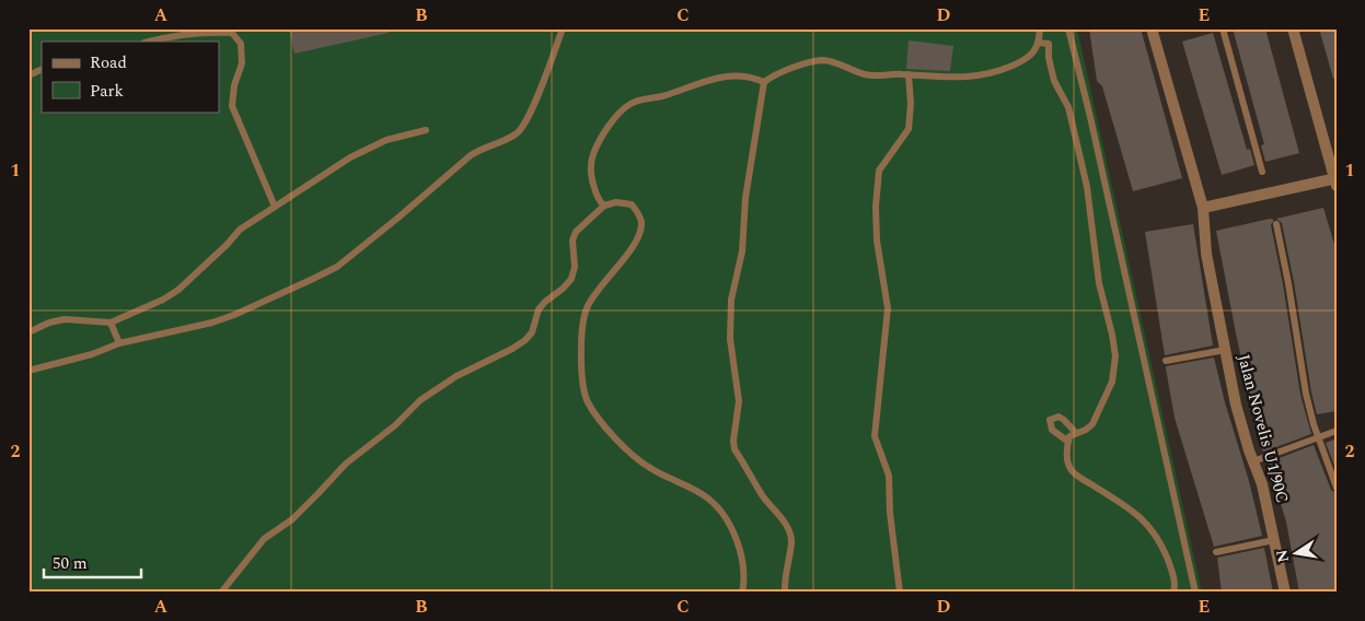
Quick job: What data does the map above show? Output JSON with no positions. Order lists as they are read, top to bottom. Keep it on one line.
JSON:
{"streets":{"street":["Jalan Novelis U1/90C"]},"legend":["Road","Park"],"scale_bar":"50 m","north":"left","grid":{"columns":["A","B","C","D","E"],"rows":["1","2"]}}
